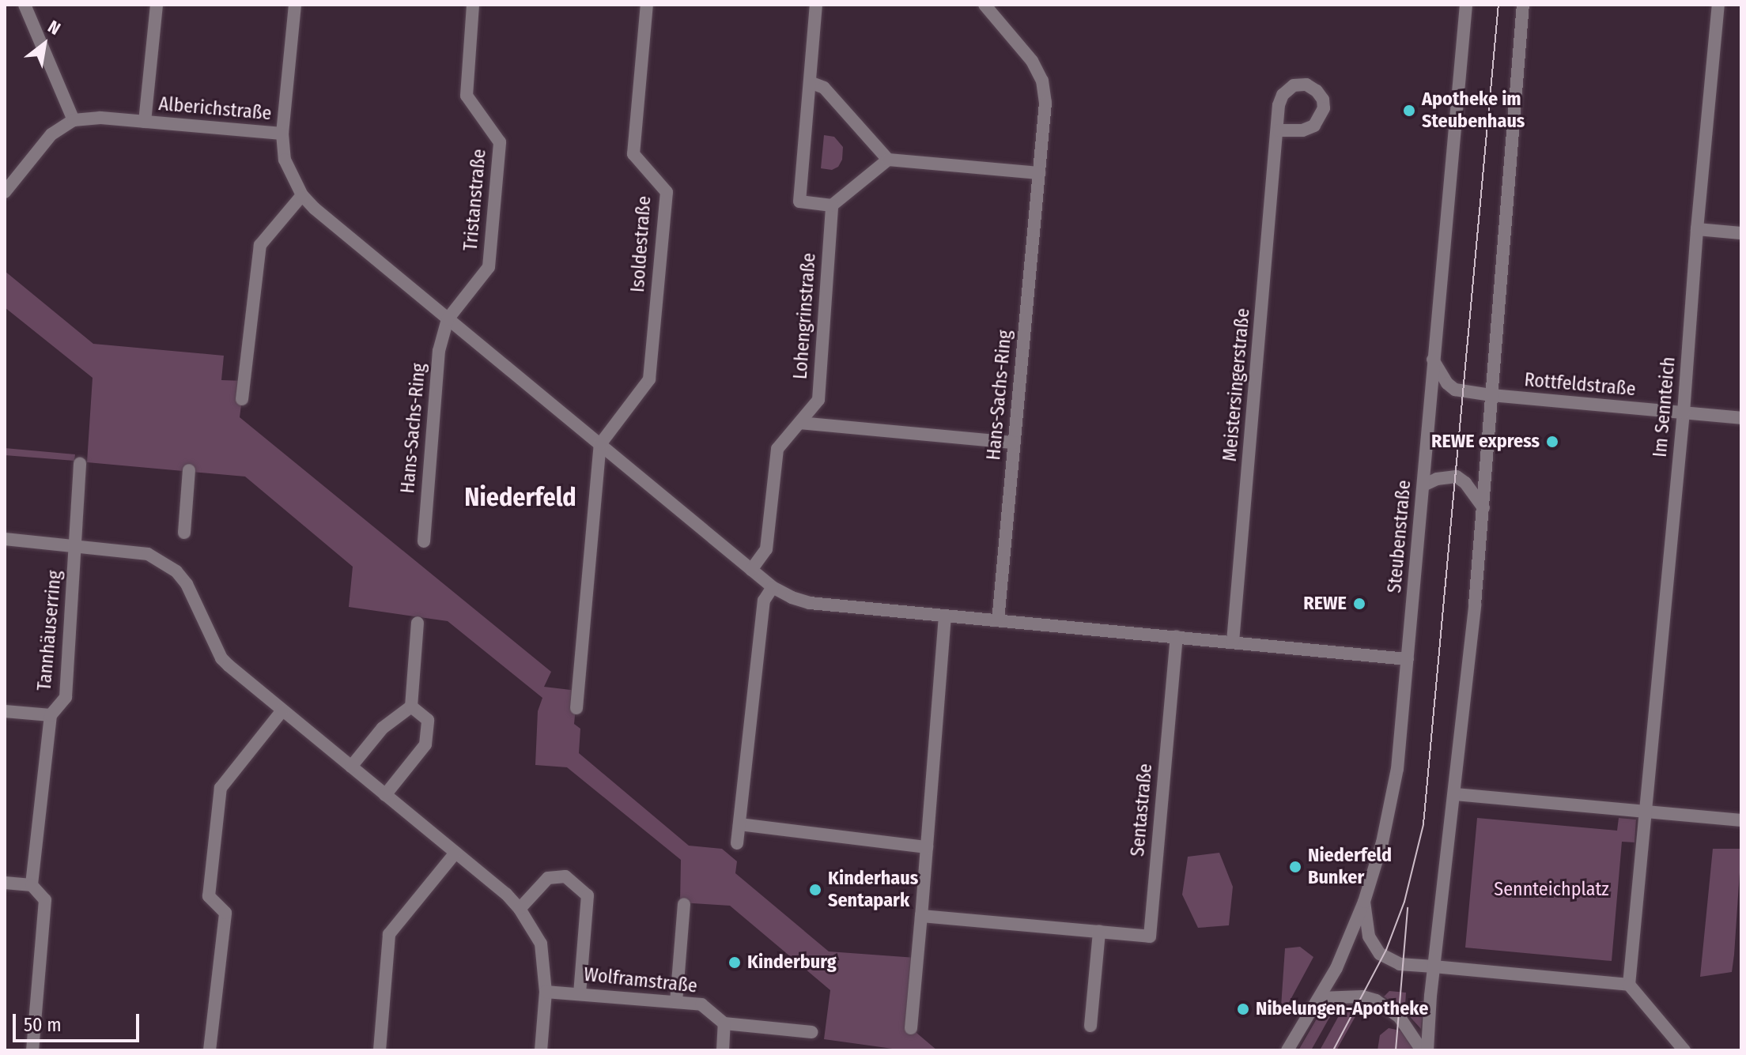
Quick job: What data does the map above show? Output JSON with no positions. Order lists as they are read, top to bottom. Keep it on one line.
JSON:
{"streets":{"street":["Alberichstraße","Tristanstraße","Isoldestraße","Lohengrinstraße","Meistersingerstraße","Rottfeldstraße","Hans-Sachs-Ring","Im Sennteich","Steubenstraße","Tannhäuserring","Sentastraße","Wolframstraße"]},"crossings":[["Tristanstraße","Hans-Sachs-Ring"],["Rottfeldstraße","Im Sennteich"],["Rottfeldstraße","Steubenstraße"],["Tannhäuserring","Wolframstraße"]],"districts":["Niederfeld"],"parks":["Sennteichplatz"],"places":["Apotheke im Steubenhaus","REWE express","REWE","Niederfeld Bunker","Kinderhaus Sentapark","Kinderburg","Nibelungen-Apotheke"],"scale_bar":"50 m","north":"top right"}
